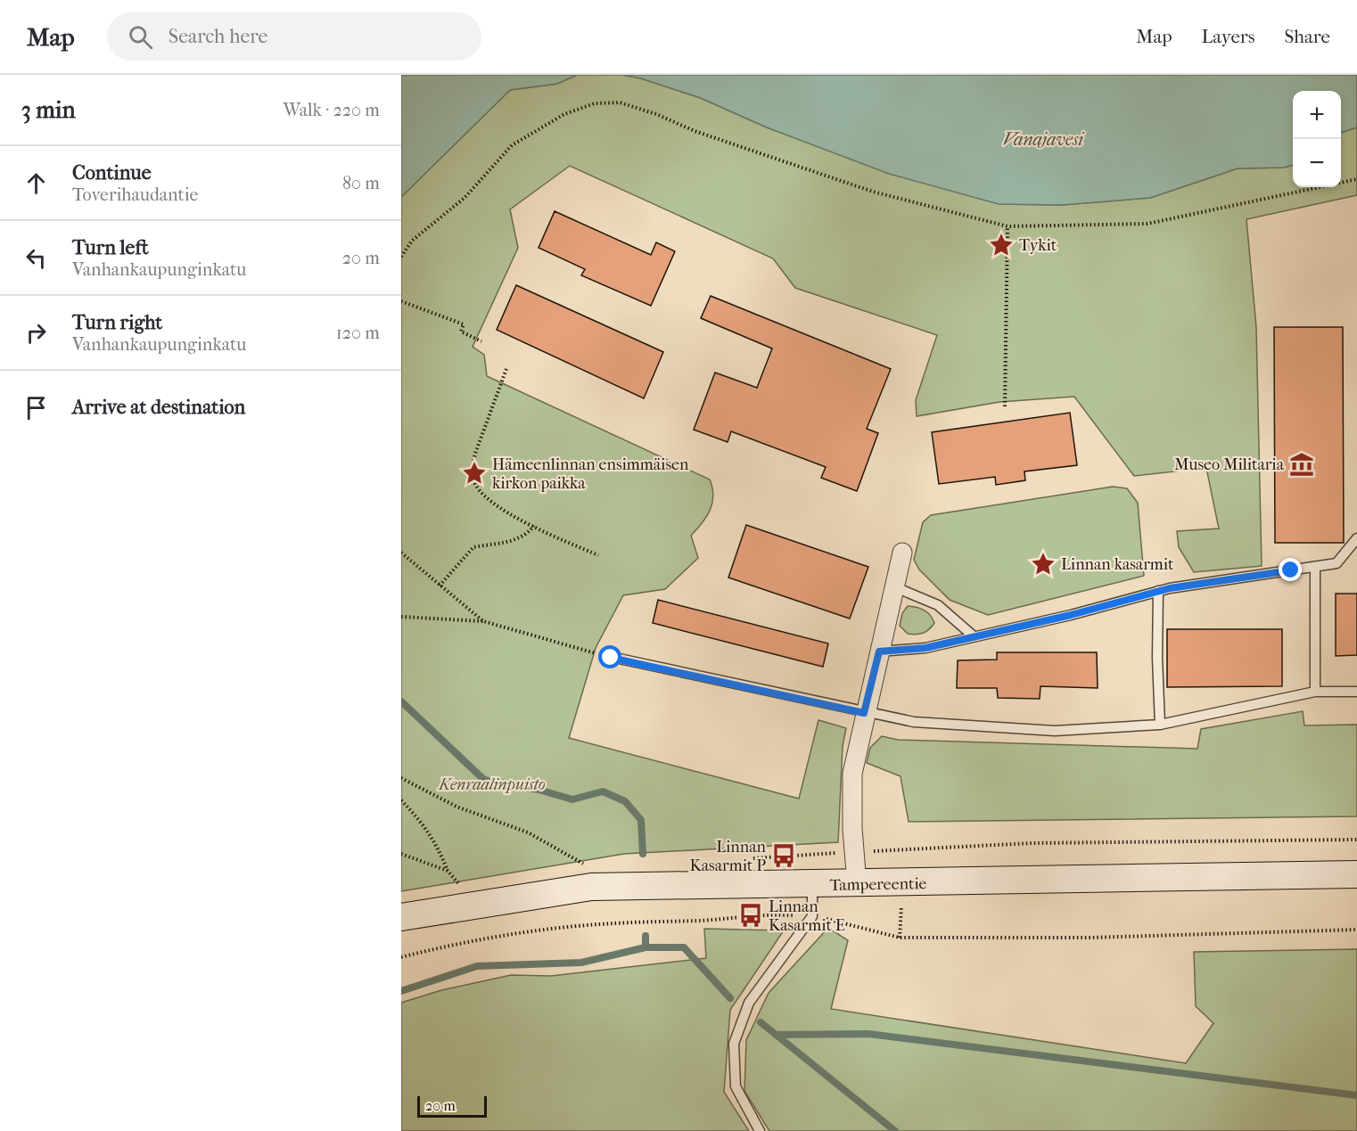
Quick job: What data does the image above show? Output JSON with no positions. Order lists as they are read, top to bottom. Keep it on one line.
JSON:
{"streets":{"main road":["Tampereentie"]},"water":["Vanajavesi"],"parks":["Kenraalinpuisto"],"places":{"place":["Tykit","Hämeenlinnan ensimmäisen kirkon paikka","Linnan kasarmit"],"museum":["Museo Militaria"],"bus stop":["Linnan Kasarmit P","Linnan Kasarmit E"]},"scale_bar":"20 m","page":{"header":"Map","search":"Search here","nav":["Map","Layers","Share"],"heading":["3 min","Walk · 220 m"],"map_buttons":["+","−"],"list":[["Continue","Toverihaudantie","80 m"],["Turn left","Vanhankaupunginkatu","20 m"],["Turn right","Vanhankaupunginkatu","120 m"],"Arrive at destination"],"scale":"20 m"}}
